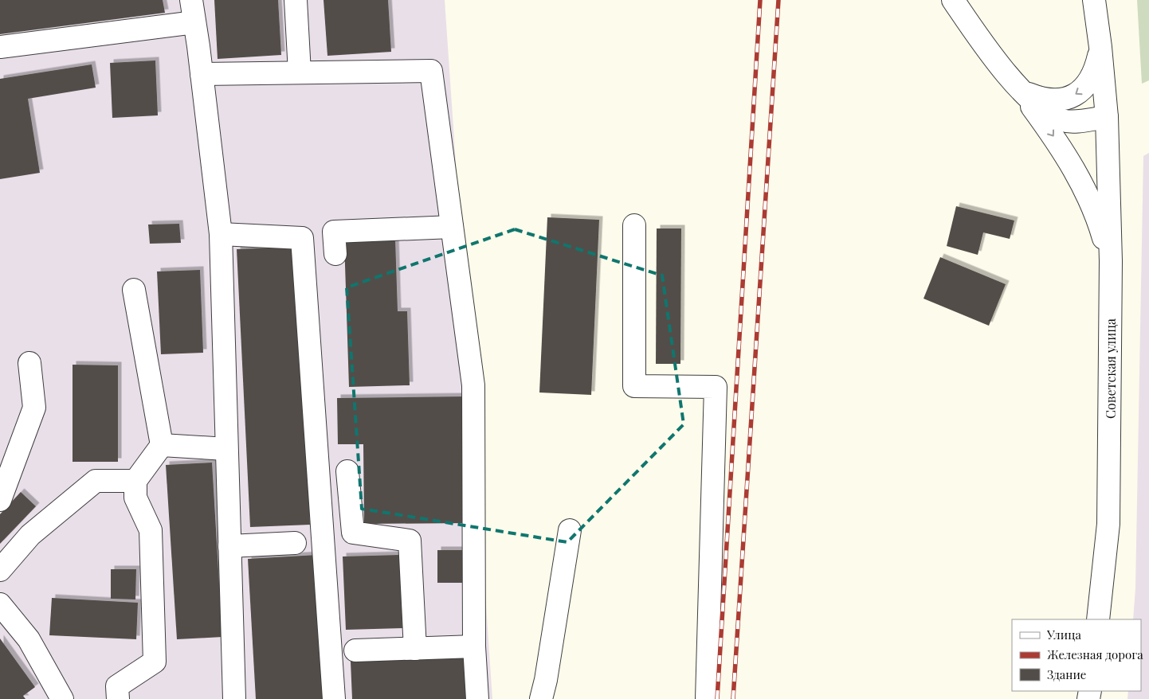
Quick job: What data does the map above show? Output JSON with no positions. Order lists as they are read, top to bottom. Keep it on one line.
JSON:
{"streets":{"street":["Советская улица"]},"legend":["Улица","Железная дорога","Здание"]}
